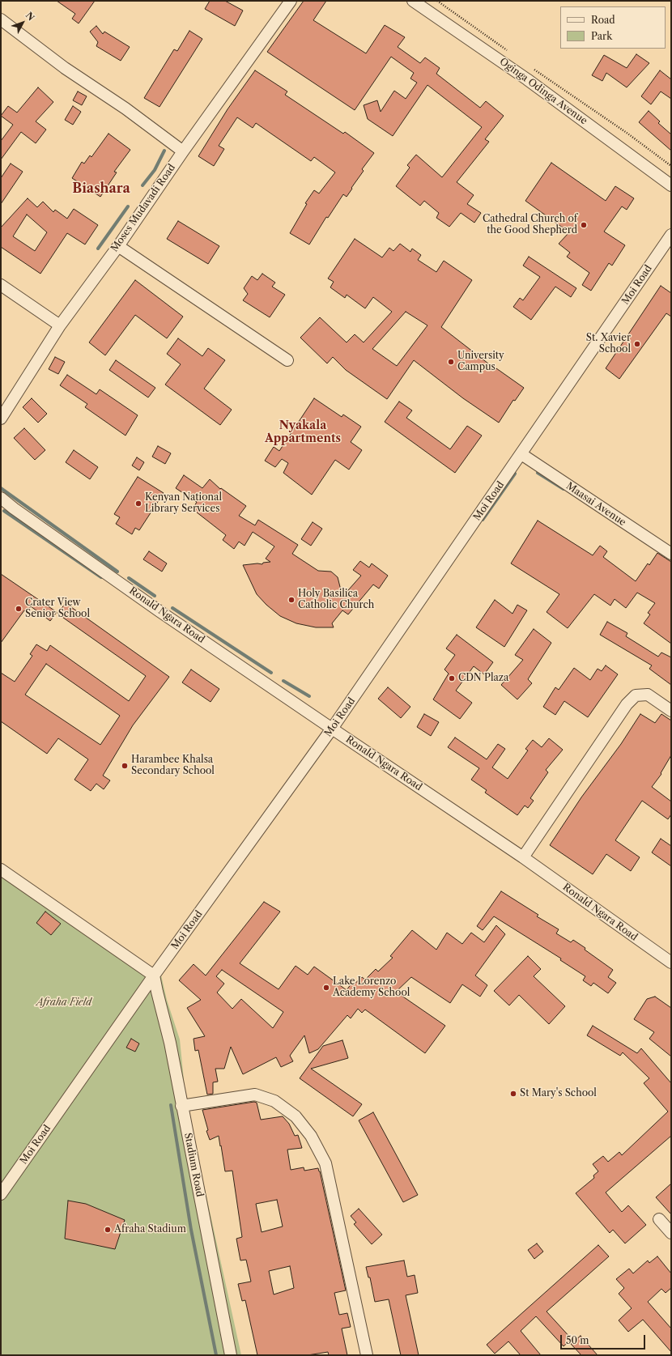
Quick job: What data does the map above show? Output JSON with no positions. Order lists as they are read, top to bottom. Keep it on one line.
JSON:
{"streets":{"street":["Oginga Odinga Avenue","Moses Mudavadi Road","Moi Road","Maasai Avenue","Ronald Ngara Road","Stadium Road"]},"crossings":[["Moi Road","Maasai Avenue"],["Moi Road","Ronald Ngara Road"],["Moi Road","Stadium Road"]],"districts":["Biashara","Nyakala Appartments"],"parks":["Afraha Field"],"places":["Cathedral Church of the Good Shepherd","St. Xavier School","University Campus","Kenyan National Library Services","Holy Basilica Catholic Church","Crater View Senior School","CDN Plaza","Harambee Khalsa Secondary School","Lake Lorenzo Academy School","St Mary's School","Afraha Stadium"],"legend":["Road","Park"],"scale_bar":"50 m","north":"top right"}
